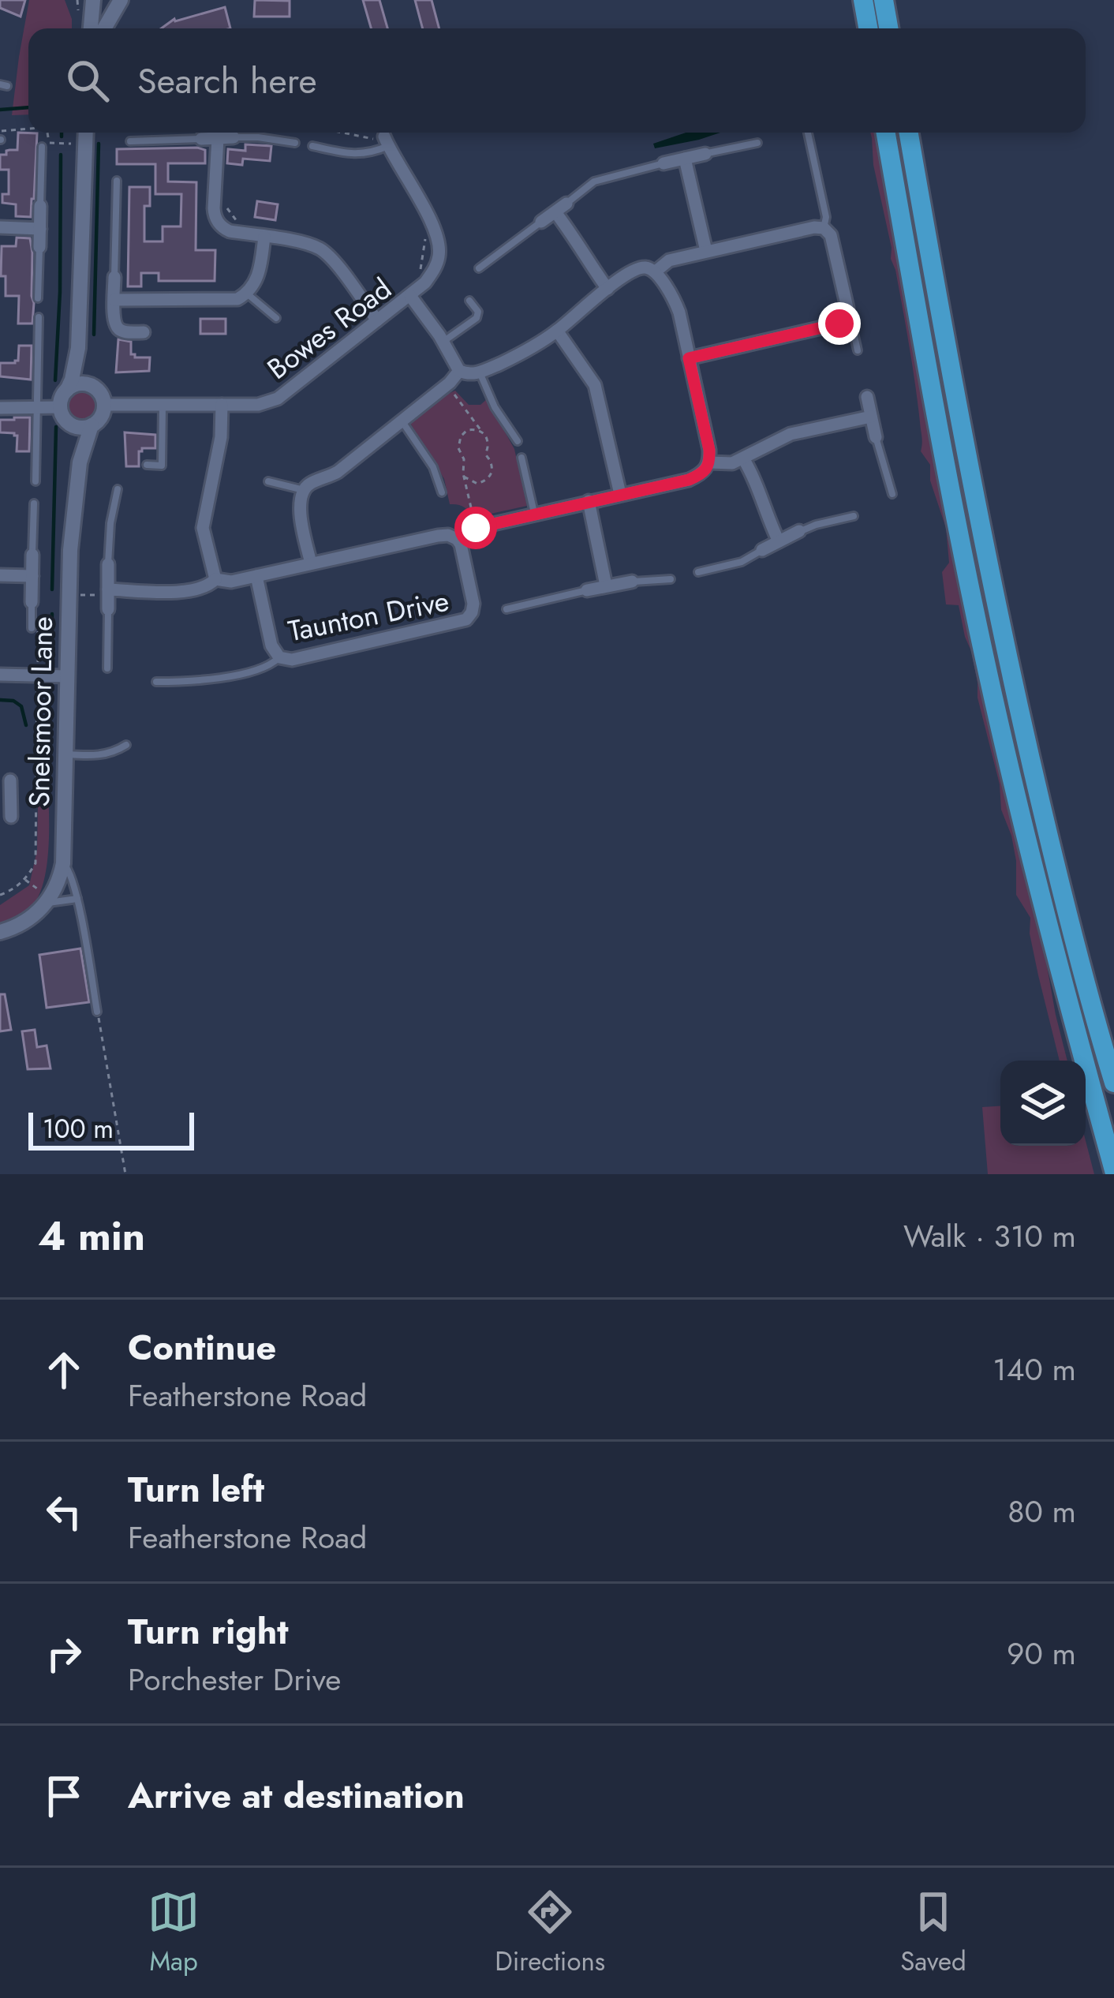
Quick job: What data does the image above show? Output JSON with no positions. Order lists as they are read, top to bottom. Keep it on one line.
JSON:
{"streets":{"street":["Bowes Road","Taunton Drive","Snelsmoor Lane"]},"crossings":[["Bowes Road","Snelsmoor Lane"]],"scale_bar":"100 m","page":{"search":"Search here","scale":"100 m","heading":["4 min","Walk · 310 m"],"list":[["Continue","Featherstone Road","140 m"],["Turn left","Featherstone Road","80 m"],["Turn right","Porchester Drive","90 m"],"Arrive at destination"],"nav":["Map","Directions","Saved"]}}
